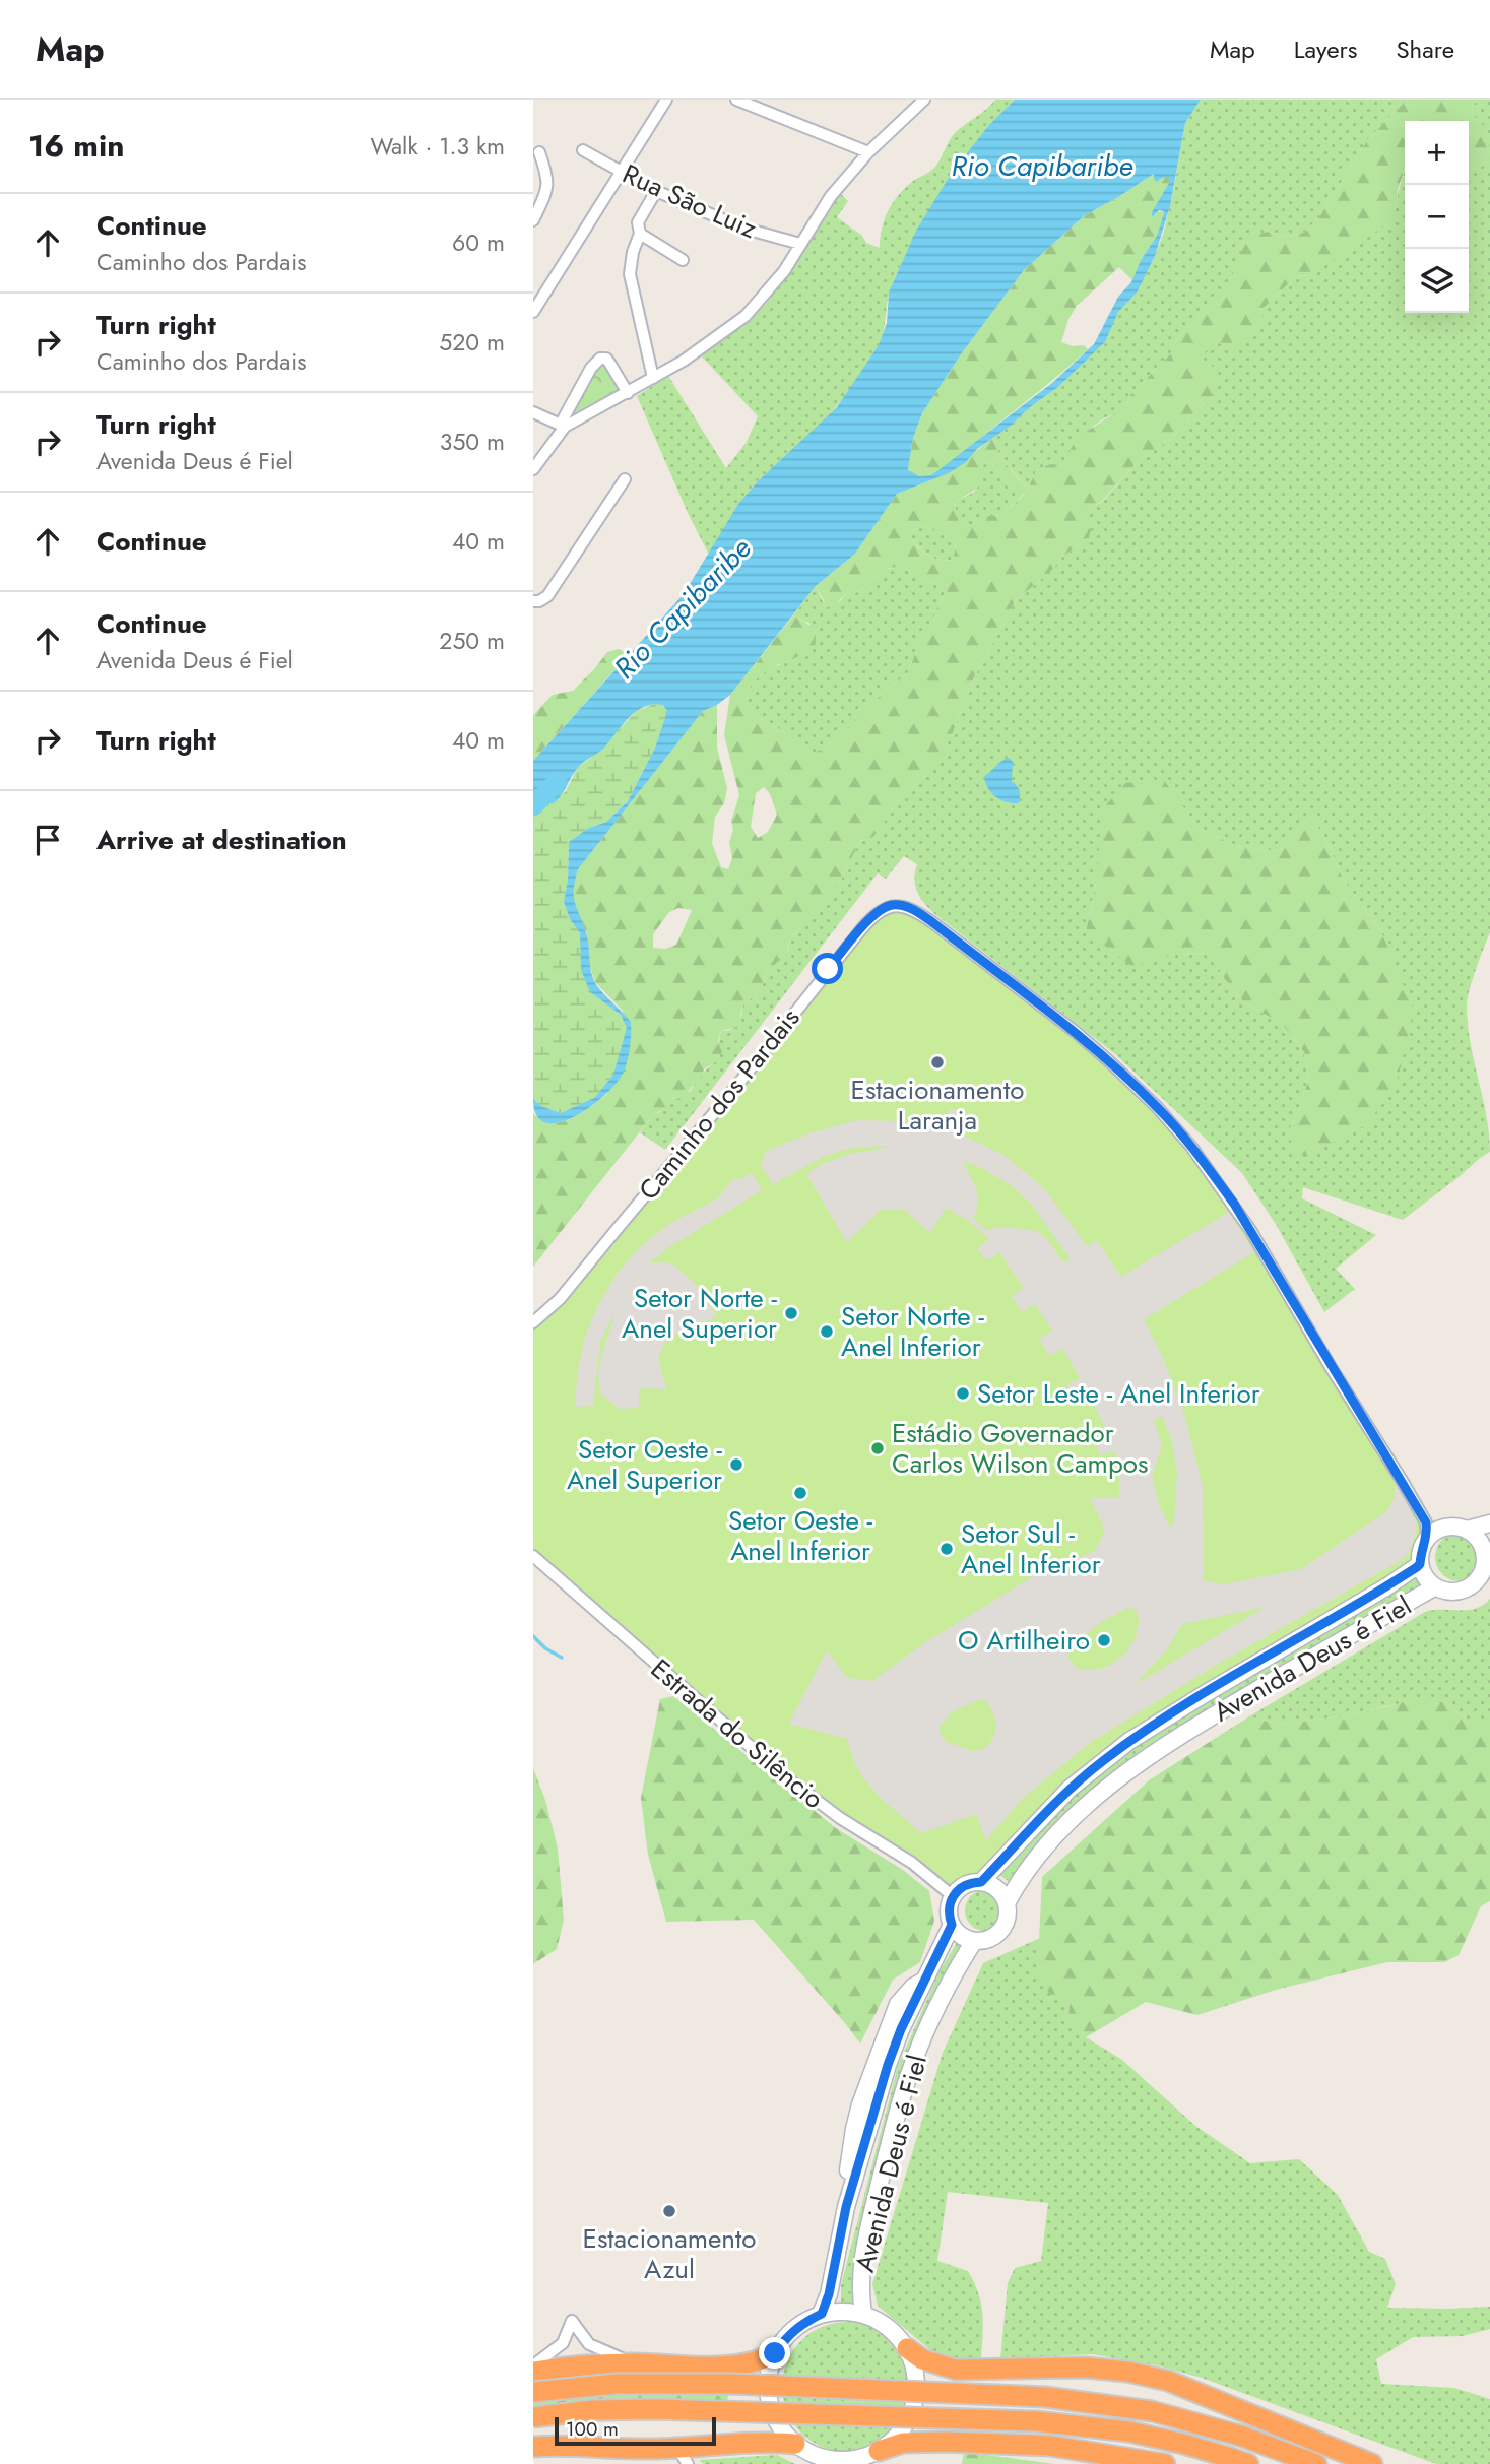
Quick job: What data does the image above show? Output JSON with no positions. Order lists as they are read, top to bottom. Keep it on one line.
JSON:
{"streets":{"main road":["Avenida Deus é Fiel"],"street":["Rua São Luiz","Caminho dos Pardais","Estrada do Silêncio"]},"crossings":[["Caminho dos Pardais","Avenida Deus é Fiel"],["Avenida Deus é Fiel","Estrada do Silêncio"]],"water":["Rio Capibaribe"],"places":["Estacionamento Laranja","Setor Norte - Anel Superior","Setor Norte - Anel Inferior","Setor Leste - Anel Inferior","Estádio Governador Carlos Wilson Campos","Setor Oeste - Anel Superior","Setor Oeste - Anel Inferior","Setor Sul - Anel Inferior","O Artilheiro","Estacionamento Azul"],"scale_bar":"100 m","page":{"header":"Map","nav":["Map","Layers","Share"],"heading":["16 min","Walk · 1.3 km"],"map_buttons":["+","−"],"list":[["Continue","Caminho dos Pardais","60 m"],["Turn right","Caminho dos Pardais","520 m"],["Turn right","Avenida Deus é Fiel","350 m"],["Continue","40 m"],["Continue","Avenida Deus é Fiel","250 m"],["Turn right","40 m"],"Arrive at destination"],"scale":"100 m"}}
